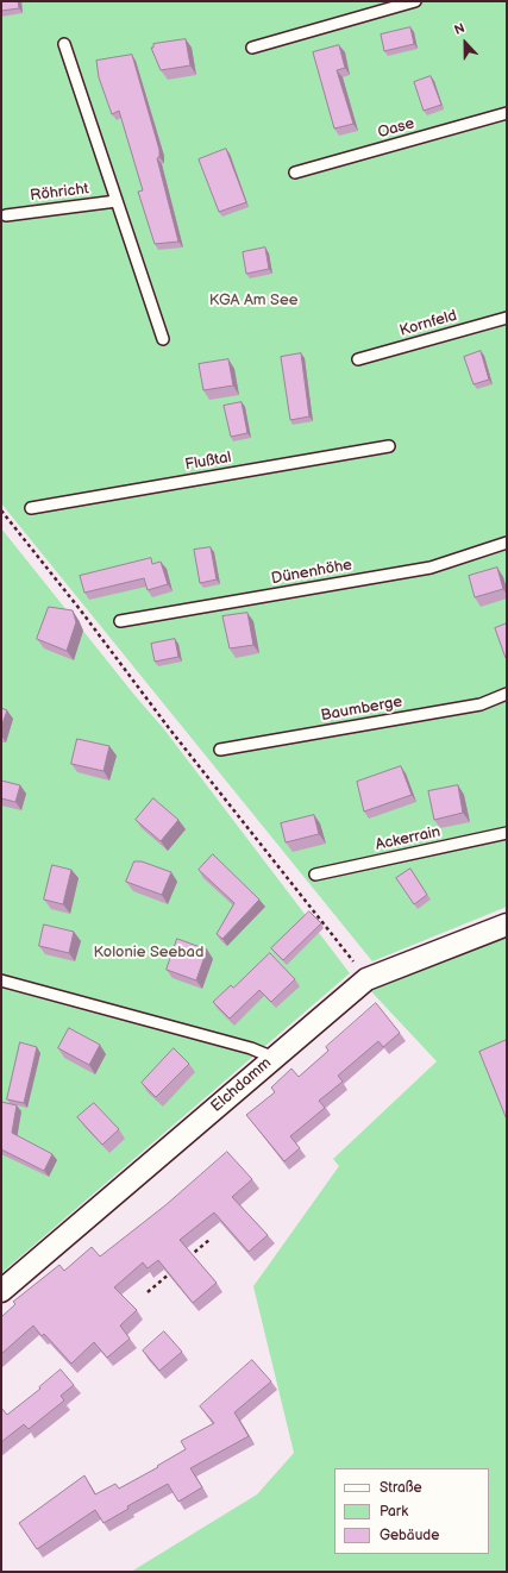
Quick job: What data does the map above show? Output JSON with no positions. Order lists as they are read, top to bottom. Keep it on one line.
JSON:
{"streets":{"street":["Elchdamm"],"lane":["Oase","Röhricht","Kornfeld","Flußtal","Dünenhöhe","Baumberge","Ackerrain"]},"parks":["KGA Am See","Kolonie Seebad"],"legend":["Straße","Park","Gebäude"],"north":"top"}
